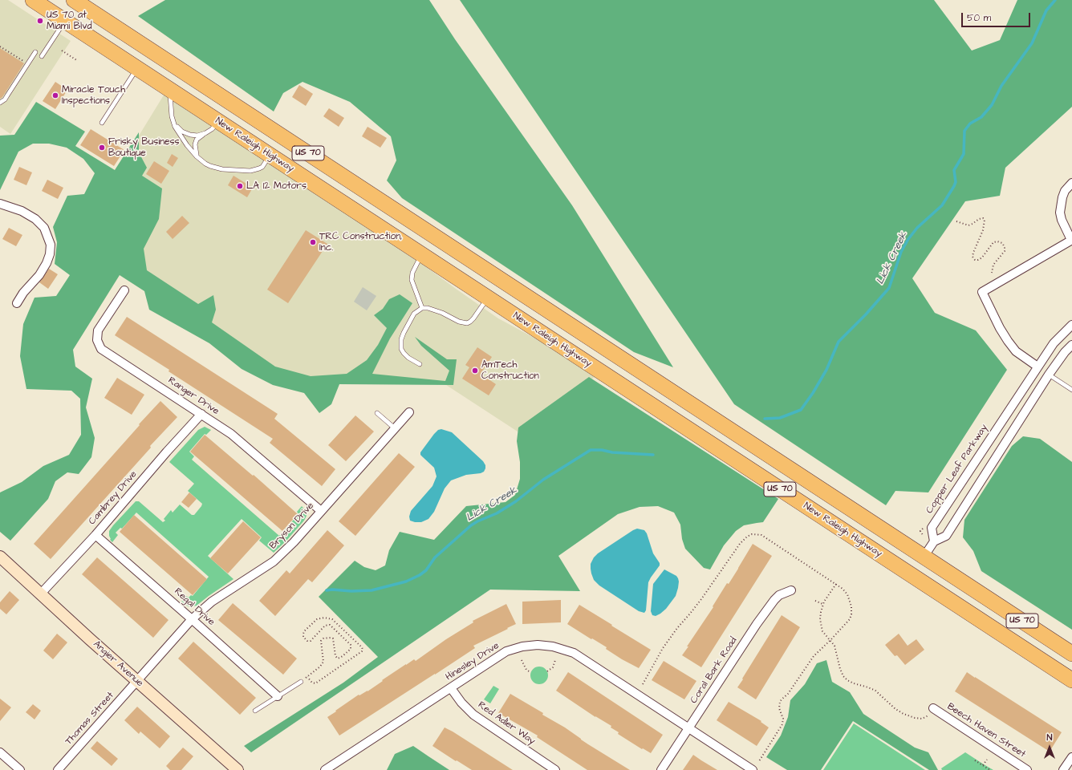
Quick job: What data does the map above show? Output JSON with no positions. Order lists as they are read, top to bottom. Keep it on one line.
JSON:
{"streets":{"highway":["New Raleigh Highway","US 70"],"street":["Ranger Drive","Copper Leaf Parkway","Cambrey Drive","Bryson Drive","Regal Drive","Hinesley Drive","Angier Avenue","Coral Bark Road","Thomas Street","Red Adler Way","Beech Haven Street"]},"crossings":[["Ranger Drive","Cambrey Drive"],["Ranger Drive","Bryson Drive"],["Cambrey Drive","Regal Drive"],["Cambrey Drive","Angier Avenue"],["Bryson Drive","Regal Drive"],["Bryson Drive","Angier Avenue"],["Bryson Drive","Thomas Street"],["Hinesley Drive","Coral Bark Road"],["Hinesley Drive","Red Adler Way"],["Angier Avenue","Thomas Street"]],"water":["Lick Creek"],"places":["US 70 at Miami Blvd","Miracle Touch Inspections","Frisky Business Boutique","LA 12 Motors","TRC Construction, Inc.","AmTech Construction"],"scale_bar":"50 m","north":"top"}
